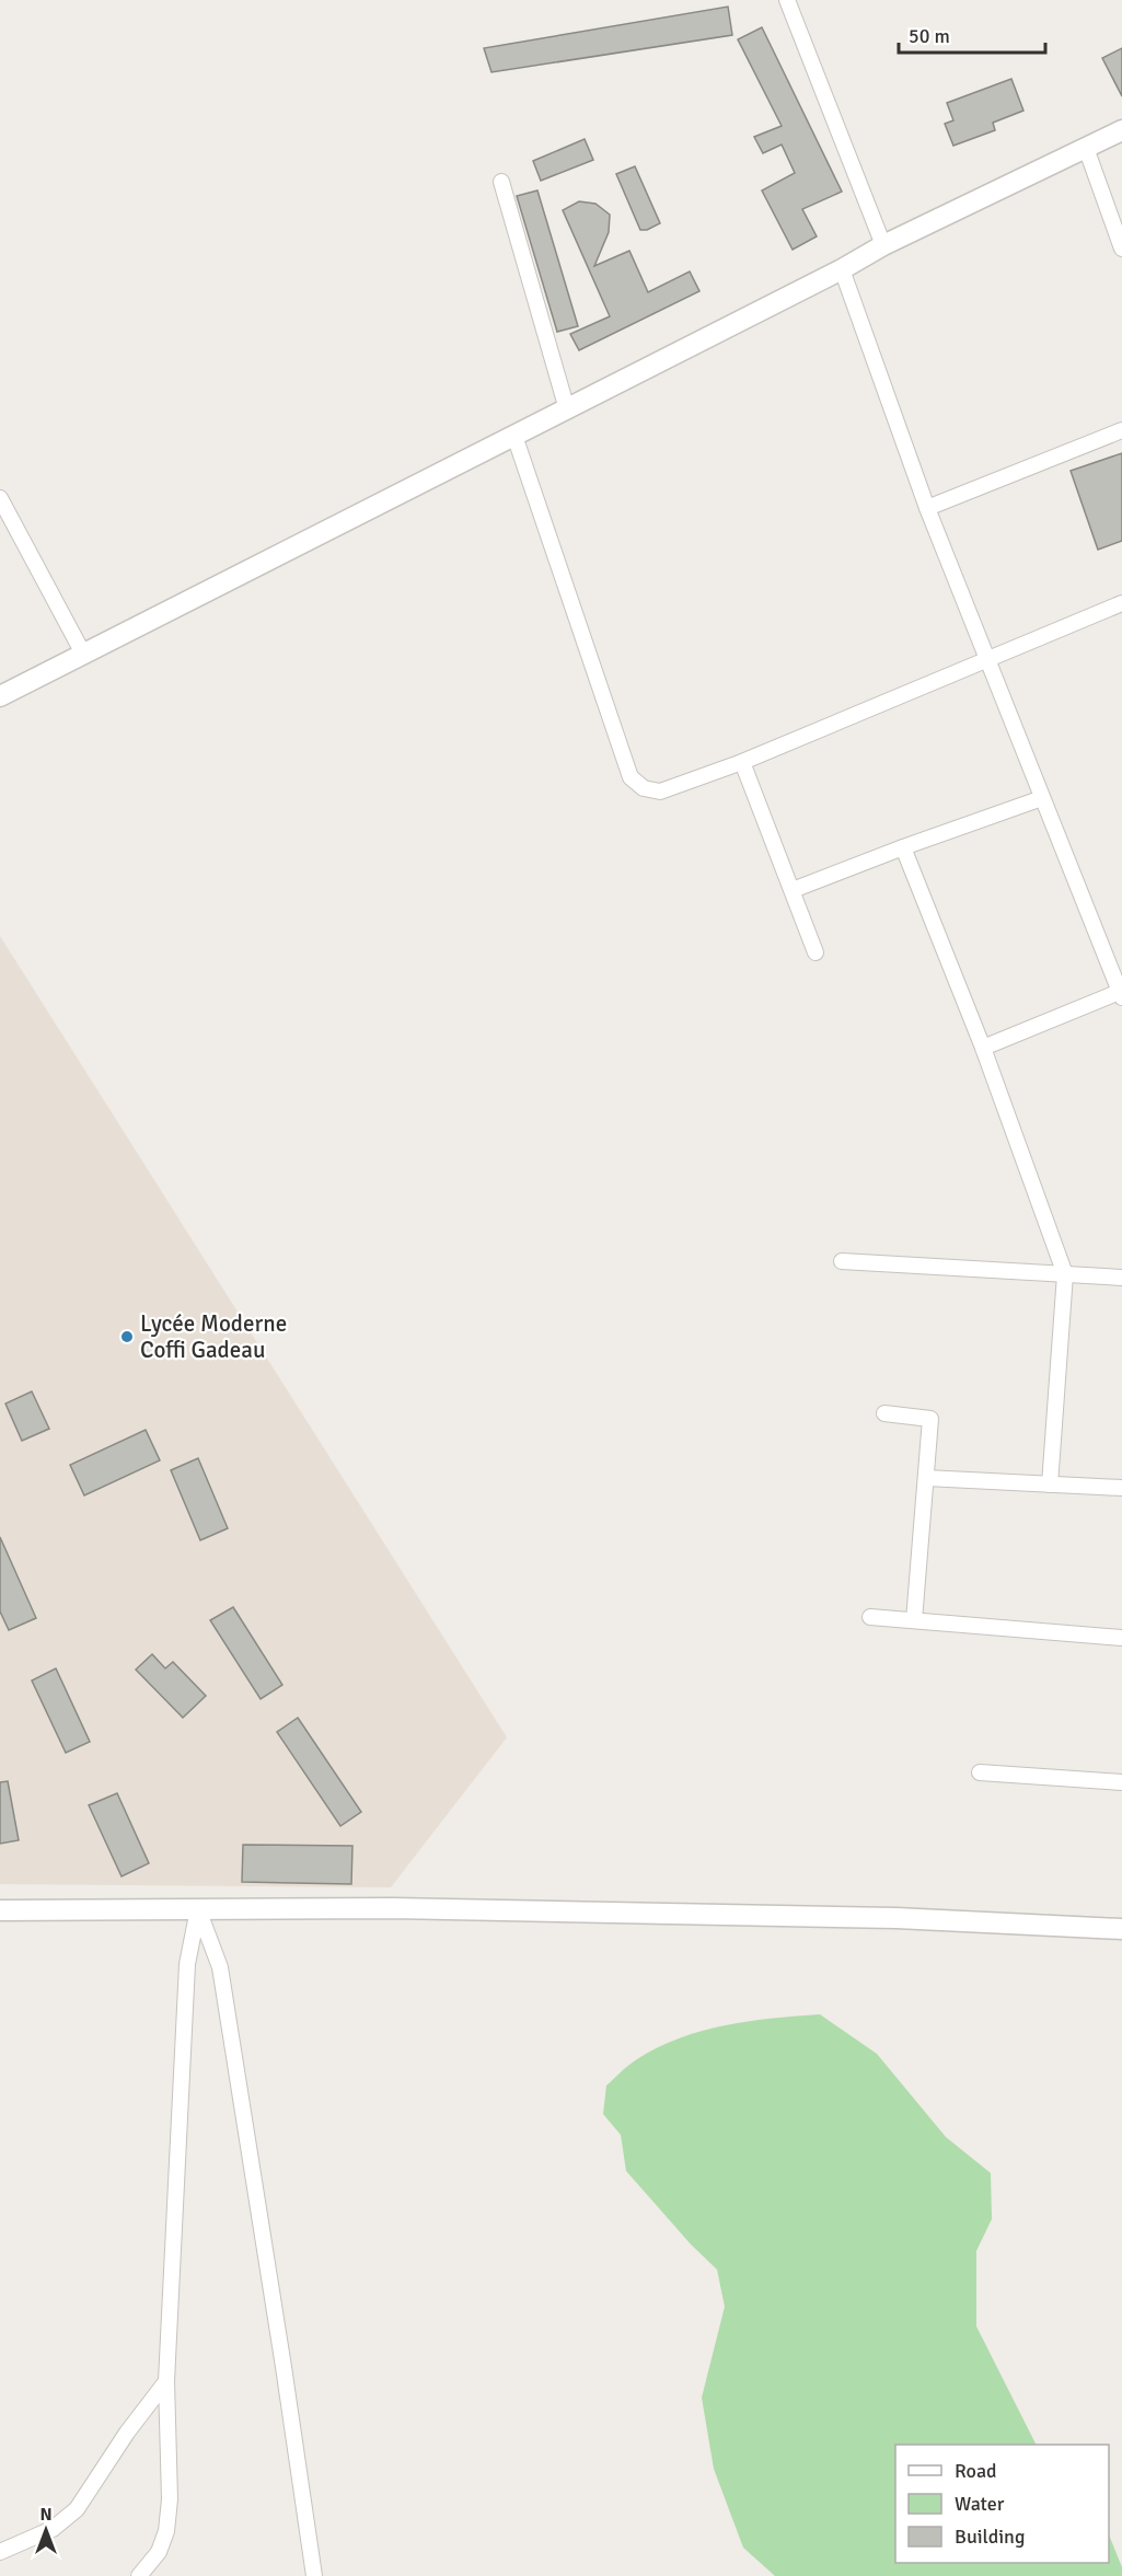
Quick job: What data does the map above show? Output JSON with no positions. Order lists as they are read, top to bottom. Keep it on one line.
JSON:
{"places":["Lycée Moderne Coffi Gadeau"],"legend":["Road","Water","Building"],"scale_bar":"50 m","north":"top"}
